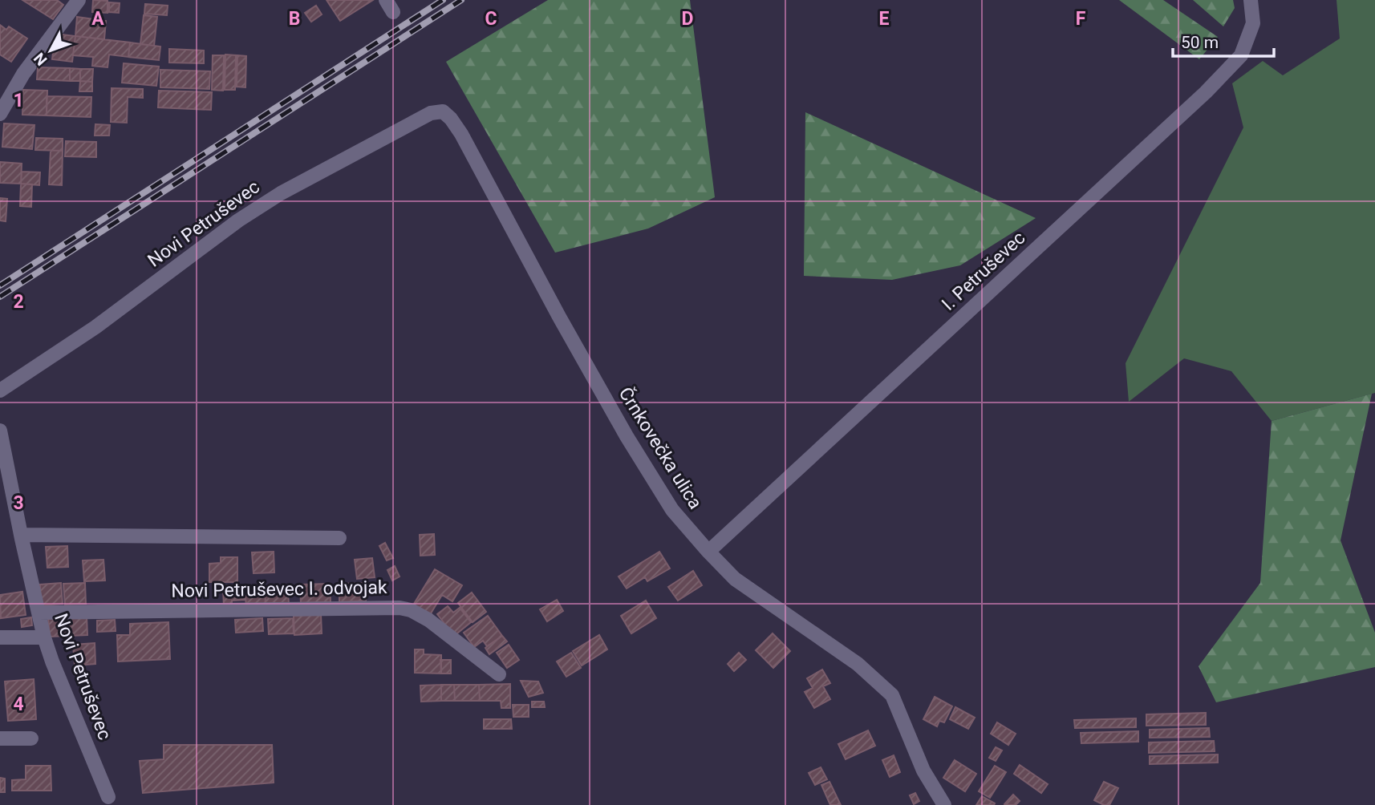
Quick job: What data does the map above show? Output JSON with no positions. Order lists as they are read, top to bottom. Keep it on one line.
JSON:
{"streets":{"street":["Novi Petruševec","I. Petruševec","Črnkovečka ulica","Novi Petruševec I. odvojak"]},"crossings":[["Novi Petruševec","Črnkovečka ulica"],["Novi Petruševec","Novi Petruševec I. odvojak"],["I. Petruševec","Črnkovečka ulica"]],"scale_bar":"50 m","north":"bottom left","grid":{"columns":["A","B","C","D","E","F"],"rows":["1","2","3","4"]}}
